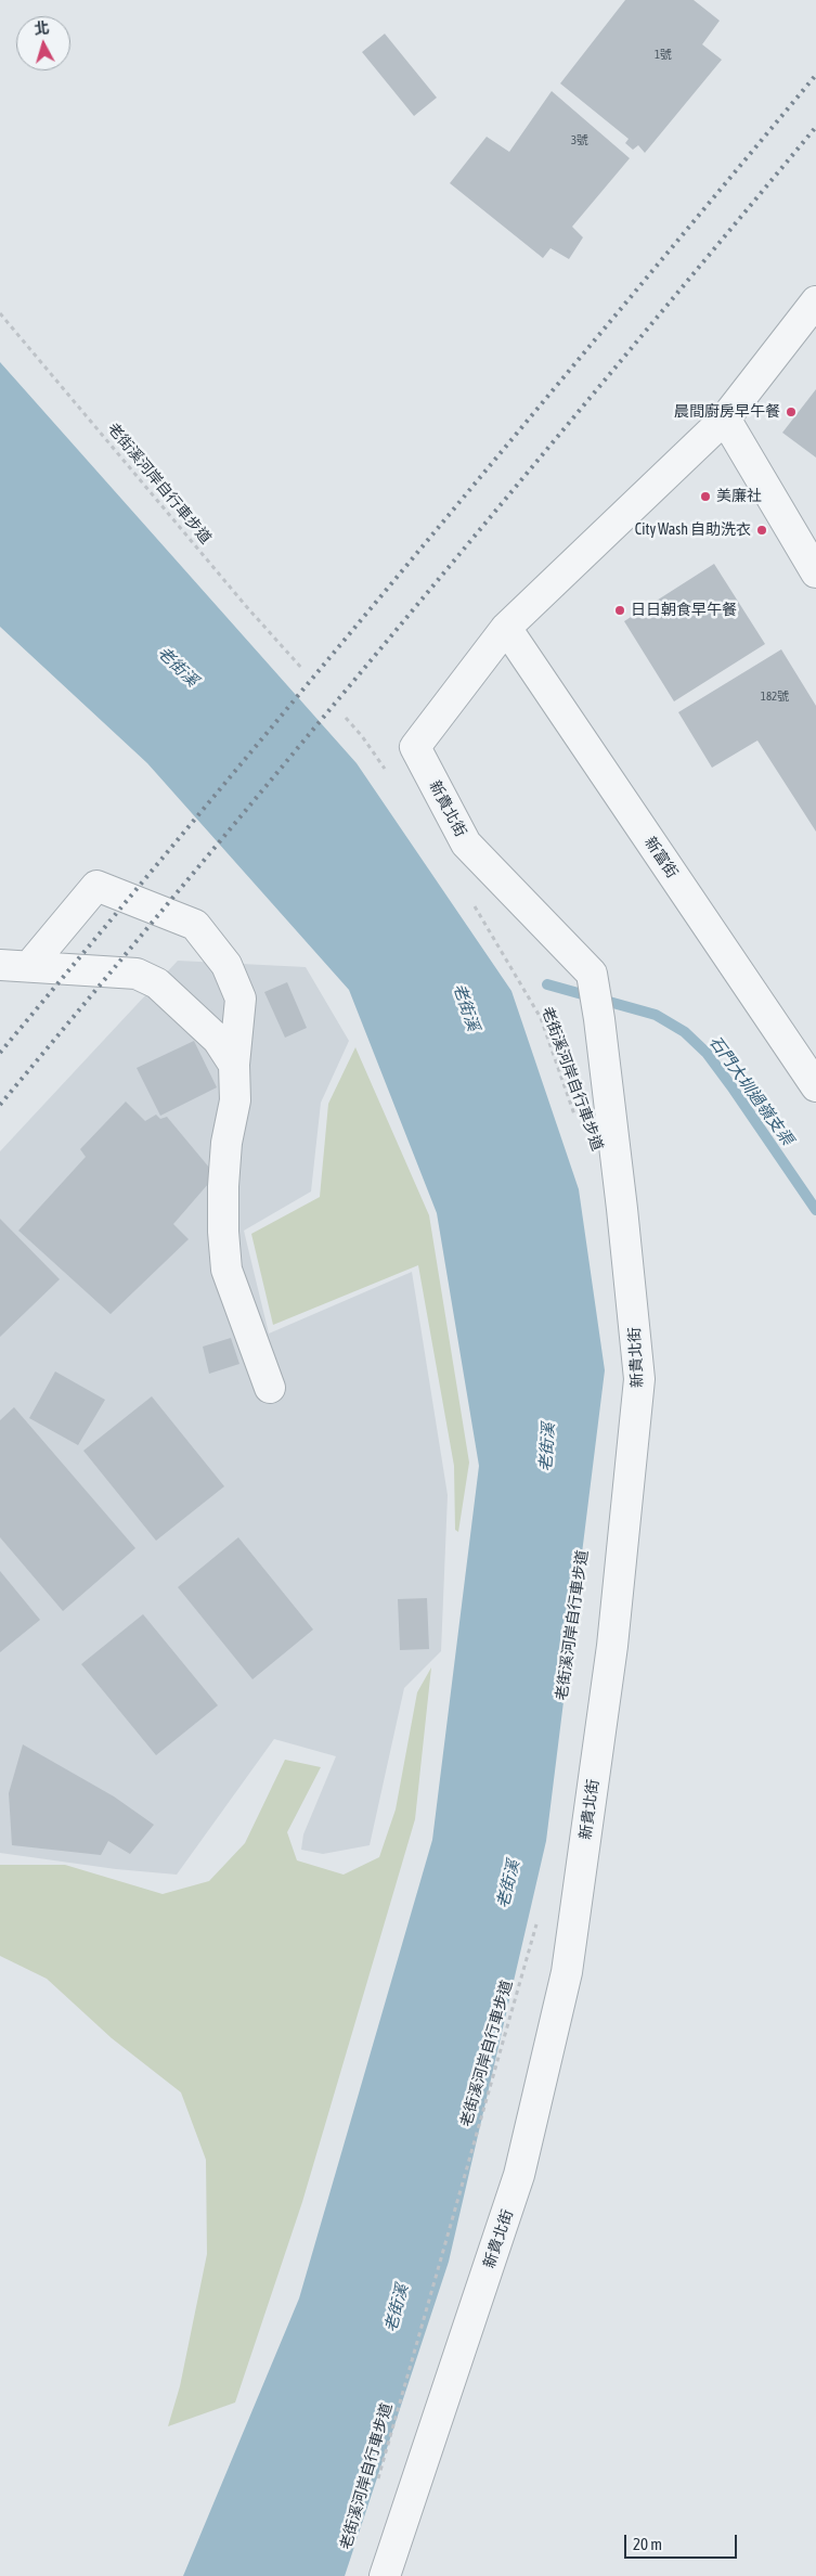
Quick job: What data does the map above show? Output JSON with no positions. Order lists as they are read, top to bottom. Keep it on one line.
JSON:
{"streets":{"street":["新貴北街","新富街"],"path":["老街溪河岸自行車步道"]},"crossings":[["新貴北街","新富街"]],"water":["老街溪","石門大圳過嶺支渠"],"places":["晨間廚房早午餐","美廉社","City Wash 自助洗衣","日日朝食早午餐"],"house_numbers":["1號","3號","182號"],"scale_bar":"20 m","north":"top"}
